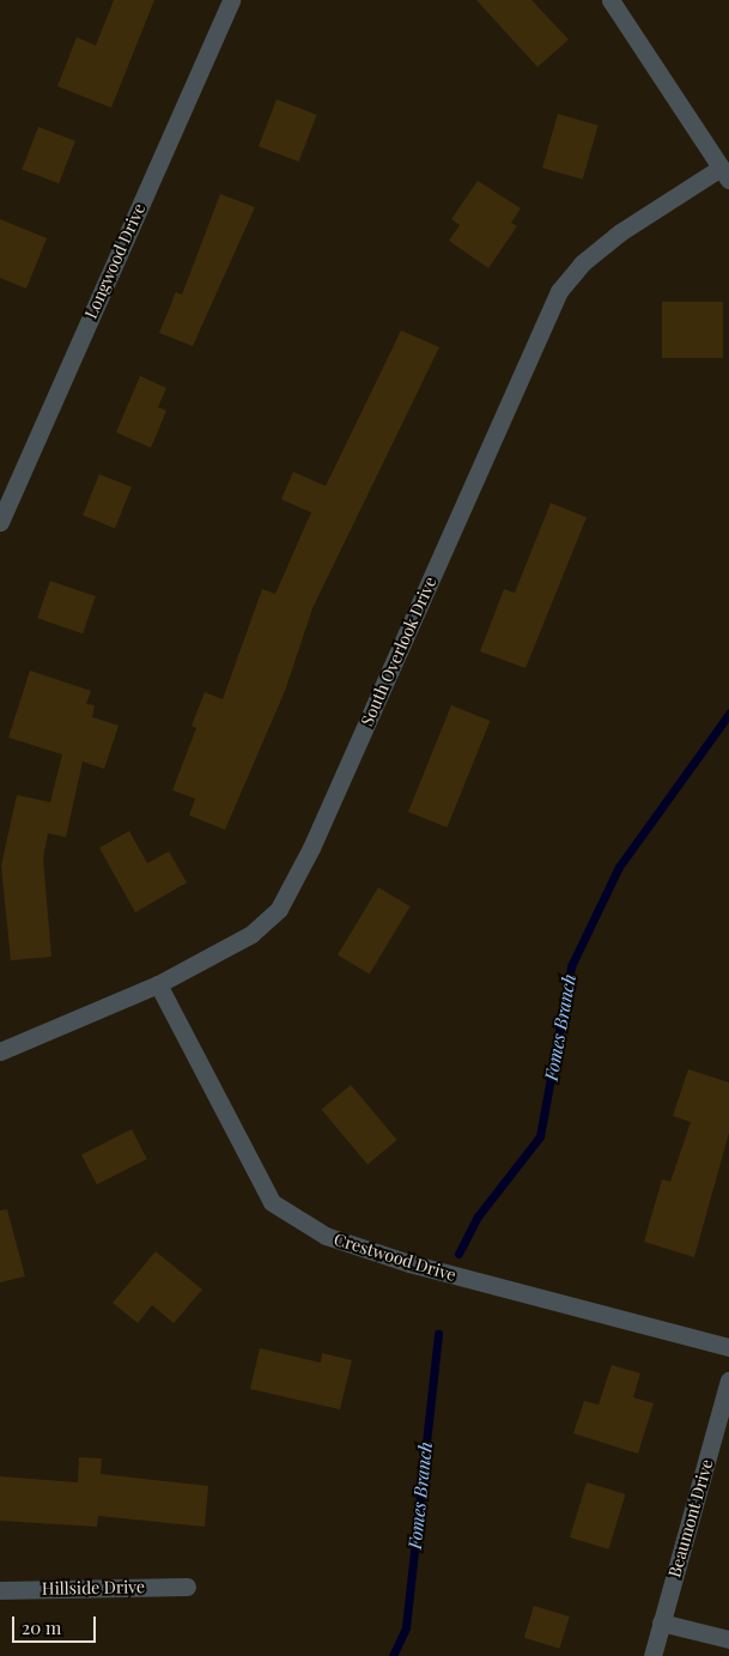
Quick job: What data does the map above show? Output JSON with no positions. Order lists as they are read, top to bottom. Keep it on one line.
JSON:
{"streets":{"street":["Longwood Drive","South Overlook Drive","Crestwood Drive","Beaumont Drive","Hillside Drive"]},"crossings":[["South Overlook Drive","Crestwood Drive"]],"water":["Fomes Branch"],"scale_bar":"20 m"}
